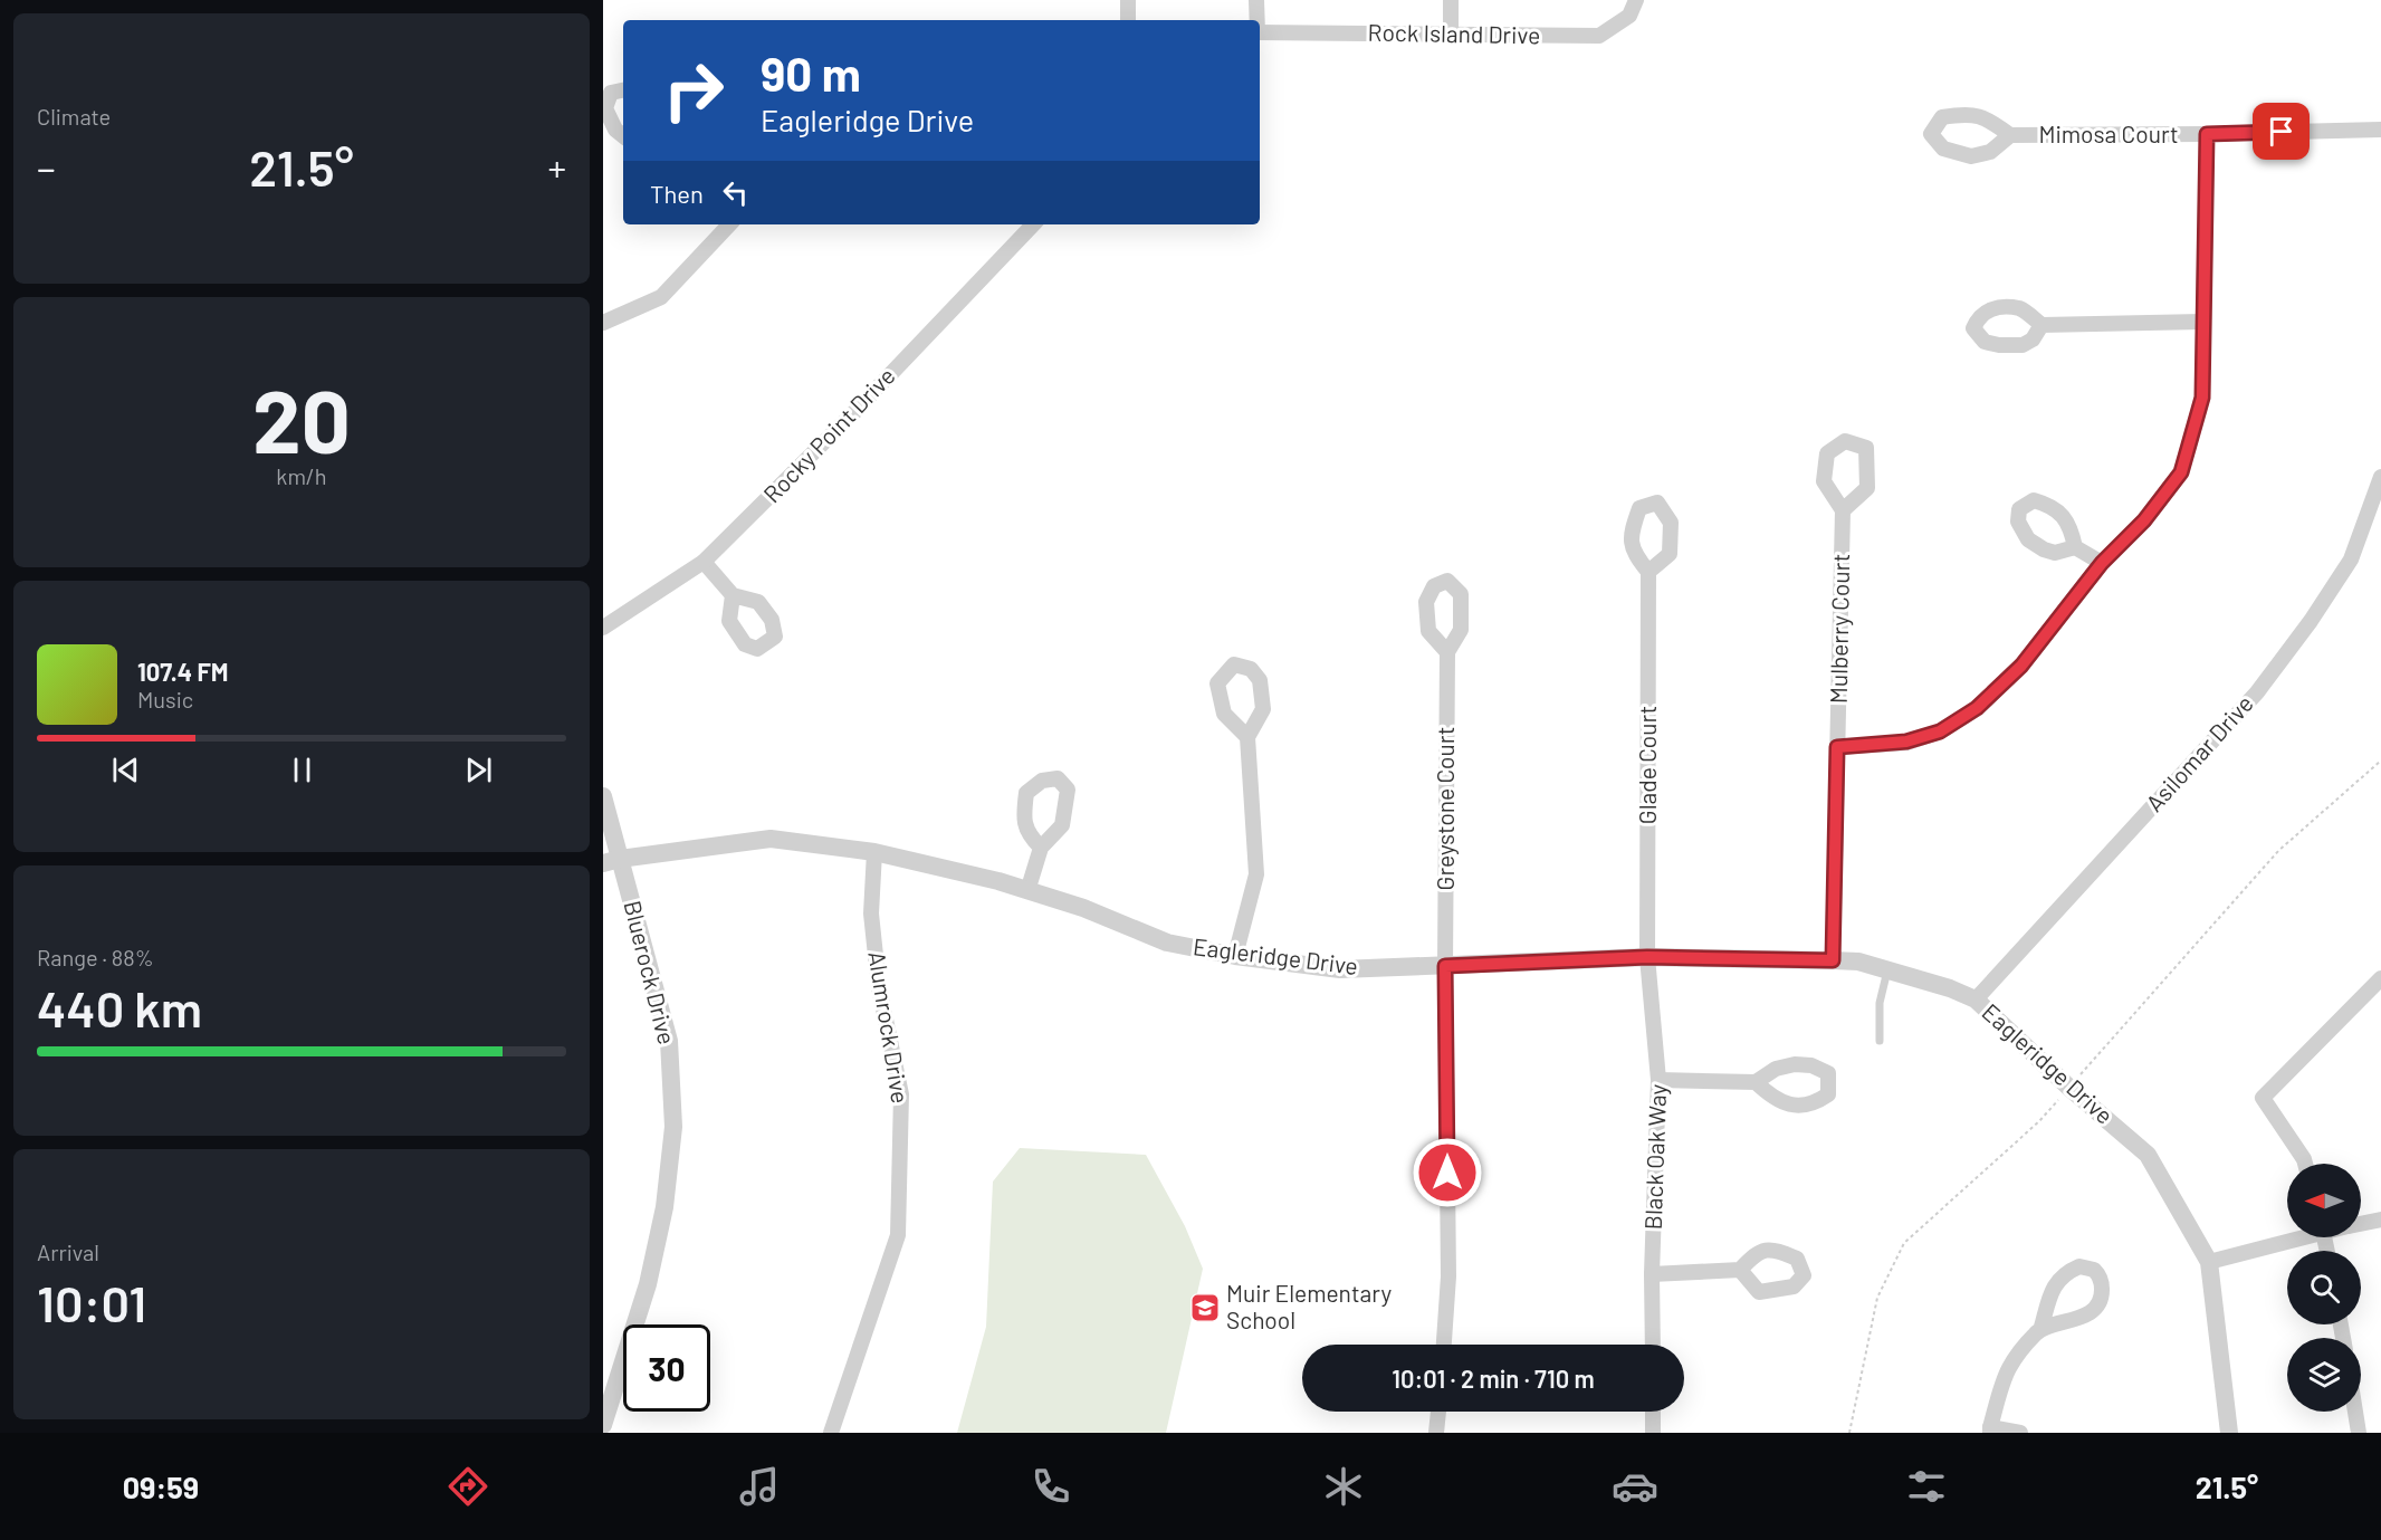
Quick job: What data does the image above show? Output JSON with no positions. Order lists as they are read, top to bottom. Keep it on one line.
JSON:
{"streets":{"street":["Rock Island Drive","Mimosa Court","Rocky Point Drive","Mulberry Court","Asilomar Drive","Glade Court","Greystone Court","Eagleridge Drive","Bluerock Drive","Alumrock Drive","Black Oak Way"]},"crossings":[["Mulberry Court","Eagleridge Drive"],["Asilomar Drive","Eagleridge Drive"],["Glade Court","Eagleridge Drive"],["Glade Court","Black Oak Way"],["Greystone Court","Eagleridge Drive"],["Eagleridge Drive","Bluerock Drive"],["Eagleridge Drive","Alumrock Drive"],["Eagleridge Drive","Black Oak Way"]],"places":{"school or university":["Muir Elementary School"]},"north":"left","page":{"tile":["Climate",["20","km/h"],["Range · 88%","440 km"],["Arrival","10:01"]],"turn":["90 m","Eagleridge Drive"],"heat":["−","21.5°","+"],"then":"Then","song":["107.4 FM","Music"],"limit":"30","trip":"10:01 · 2 min · 710 m","tabs":["09:59","21.5°"]}}
